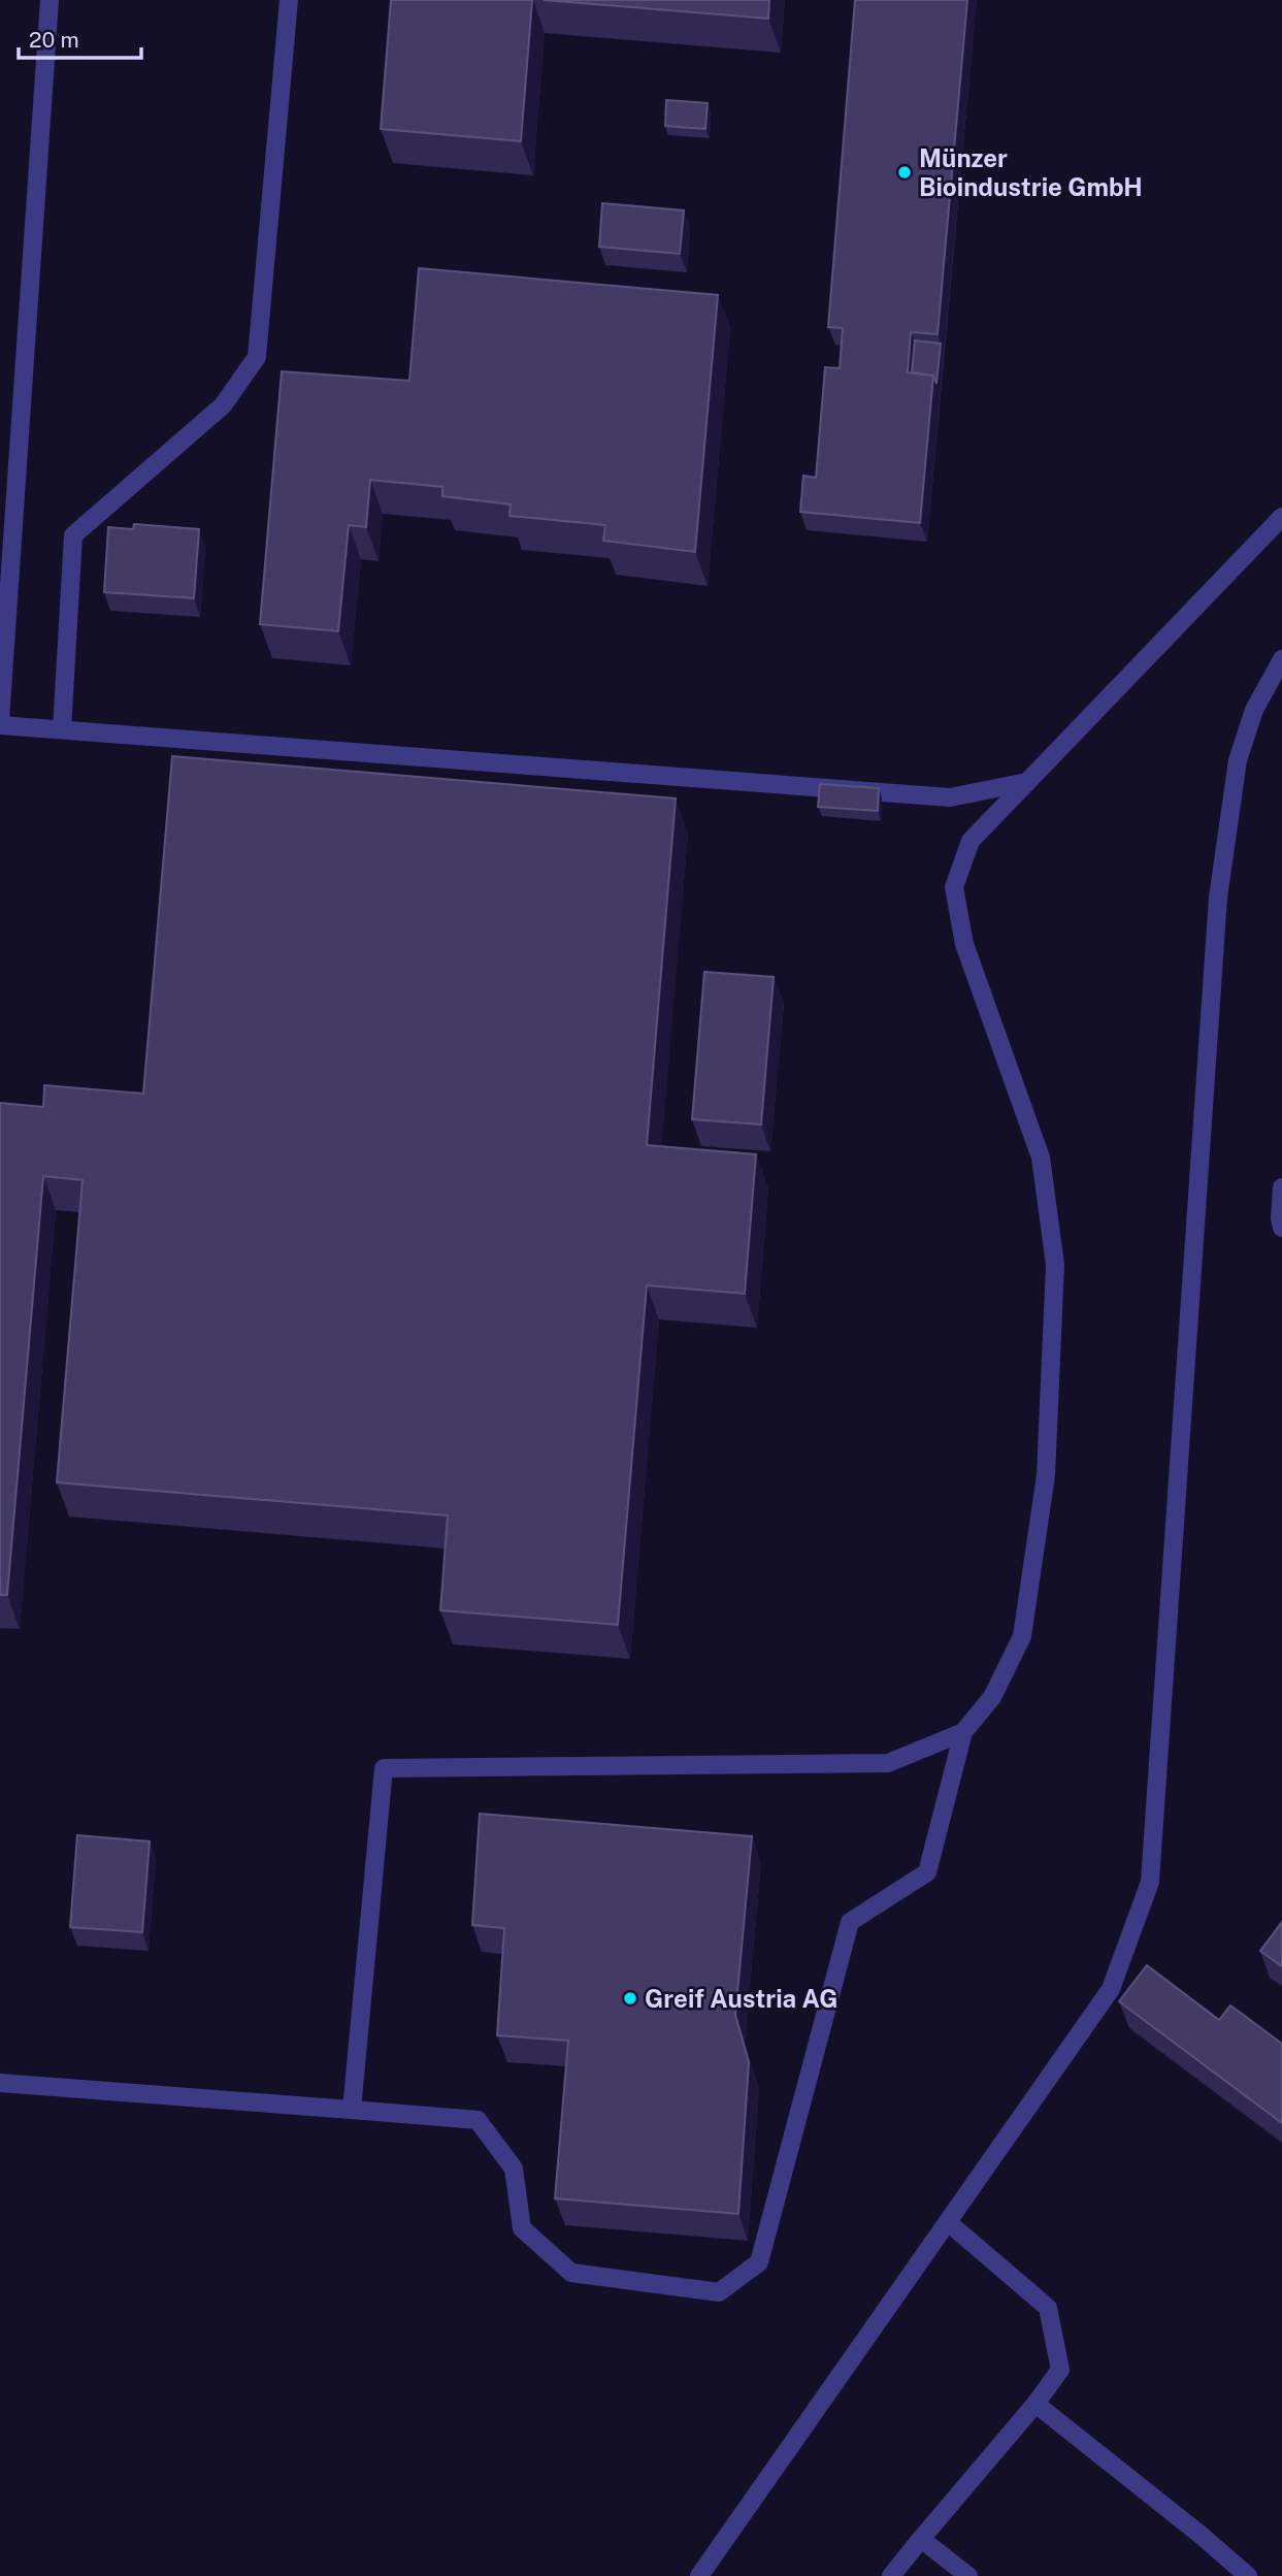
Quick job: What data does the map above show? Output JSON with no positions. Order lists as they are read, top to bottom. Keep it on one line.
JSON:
{"places":["Münzer Bioindustrie GmbH","Greif Austria AG"],"scale_bar":"20 m"}
